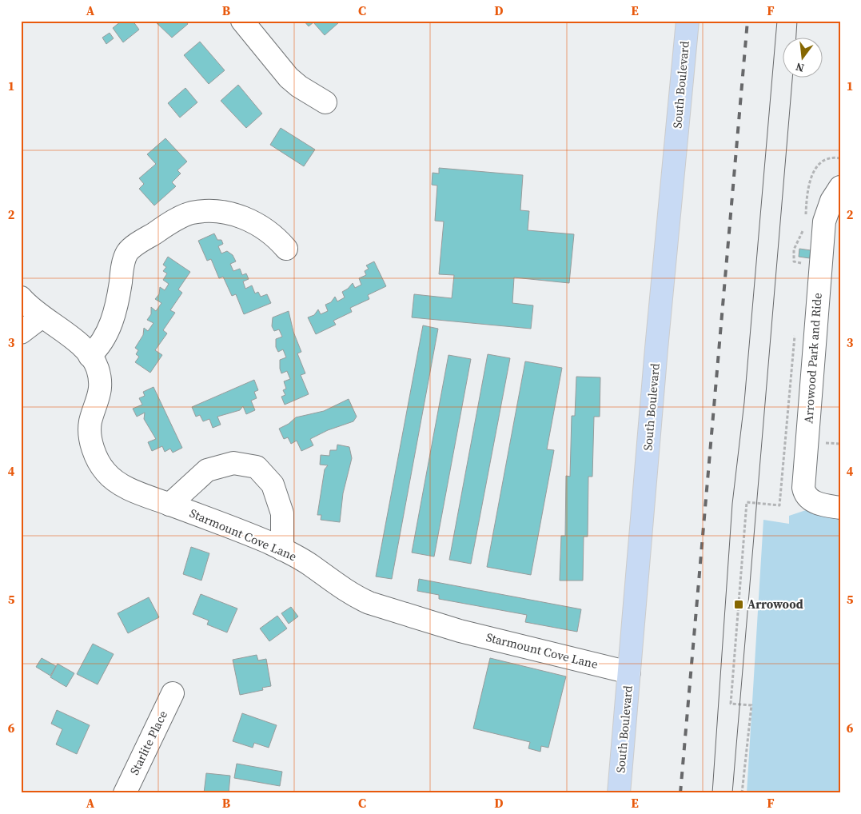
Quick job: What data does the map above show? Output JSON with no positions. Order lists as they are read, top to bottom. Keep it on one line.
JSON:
{"streets":{"main road":["South Boulevard"],"street":["Arrowood Park and Ride","Starmount Cove Lane","Starlite Place"]},"crossings":[["South Boulevard","Starmount Cove Lane"]],"places":{"transit":["Arrowood"]},"north":"bottom","grid":{"columns":["A","B","C","D","E","F"],"rows":["1","2","3","4","5","6"]}}
